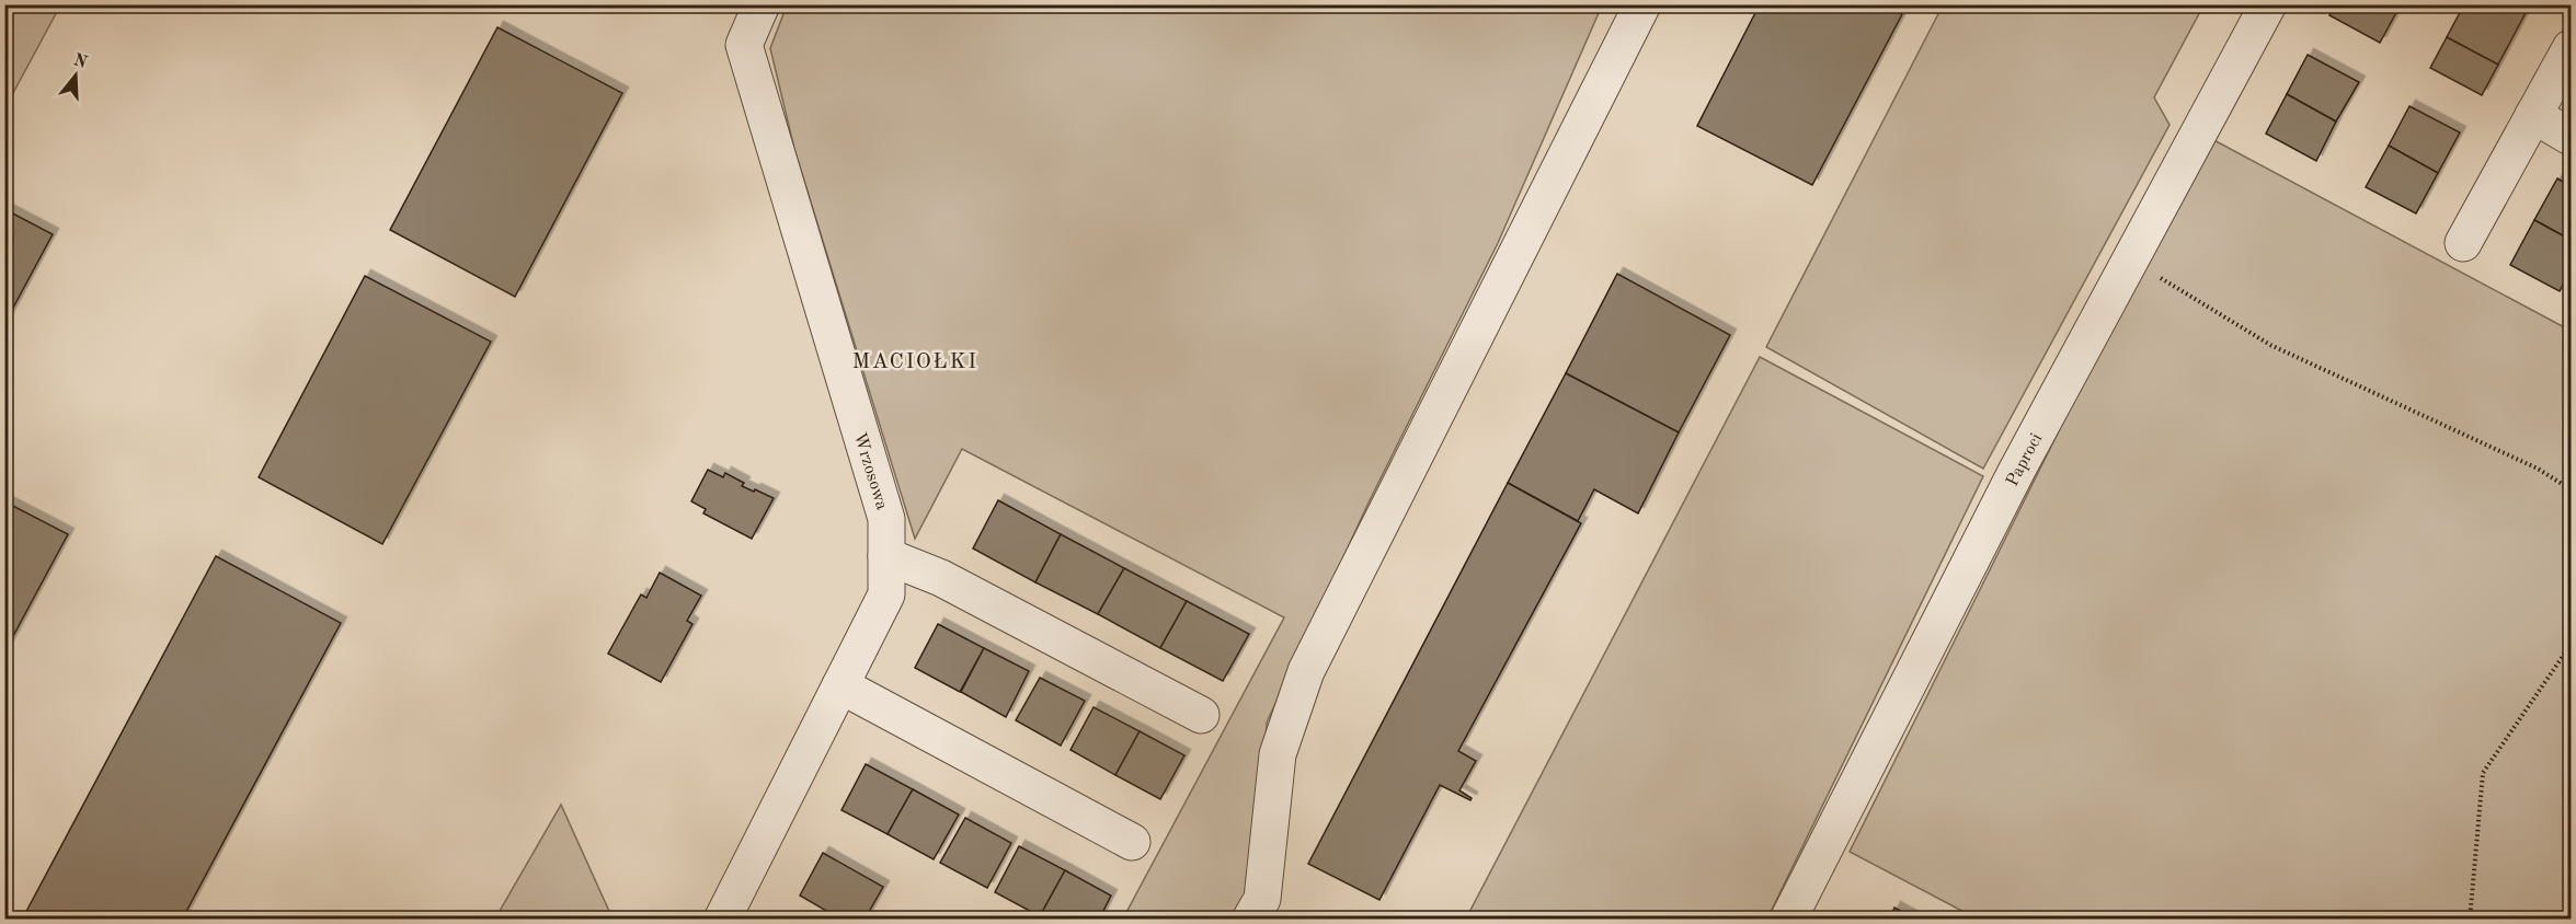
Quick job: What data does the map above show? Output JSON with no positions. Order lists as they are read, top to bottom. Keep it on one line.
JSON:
{"streets":{"street":["Paproci","Wrzosowa"]},"districts":["MACIOŁKI"],"north":"top"}
